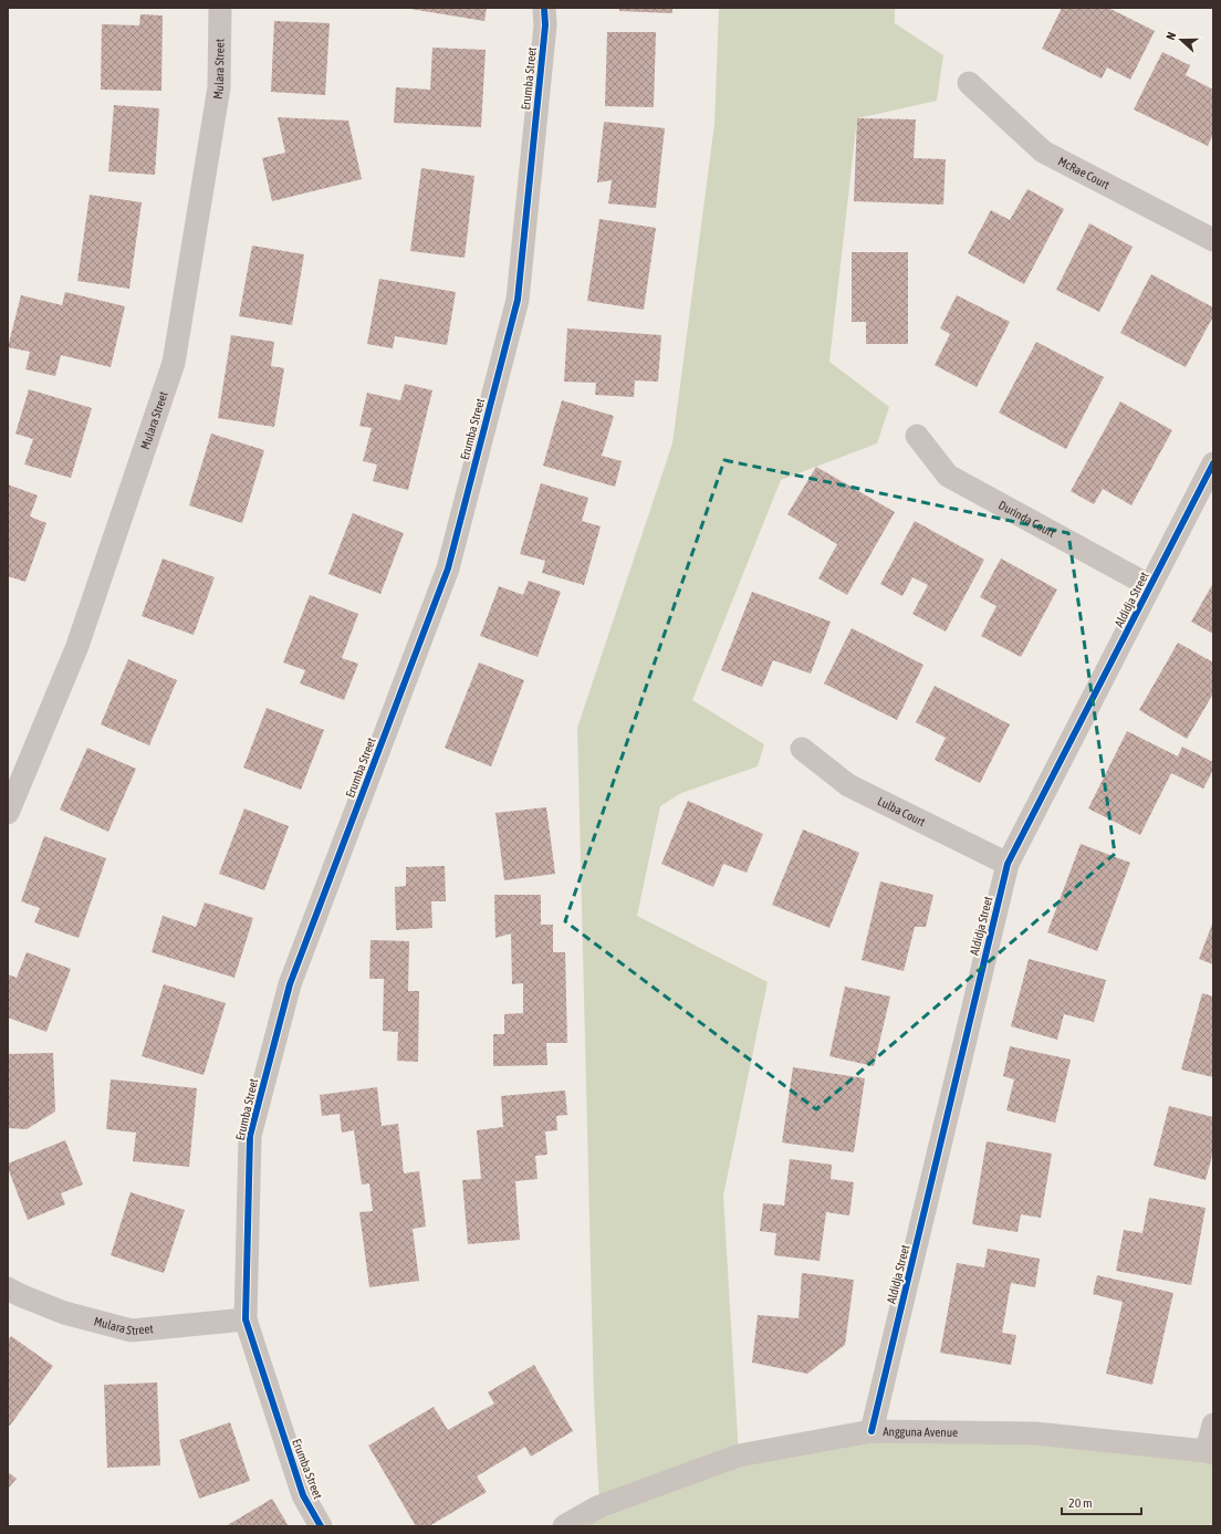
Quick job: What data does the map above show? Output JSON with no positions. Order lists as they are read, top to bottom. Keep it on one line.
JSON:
{"streets":{"street":["Mulara Street","Erumba Street","McRae Court","Durinda Court","Aldidja Street","Lulba Court","Angguna Avenue"]},"crossings":[["Mulara Street","Erumba Street"],["Durinda Court","Aldidja Street"],["Aldidja Street","Lulba Court"],["Aldidja Street","Angguna Avenue"]],"scale_bar":"20 m","north":"left"}
